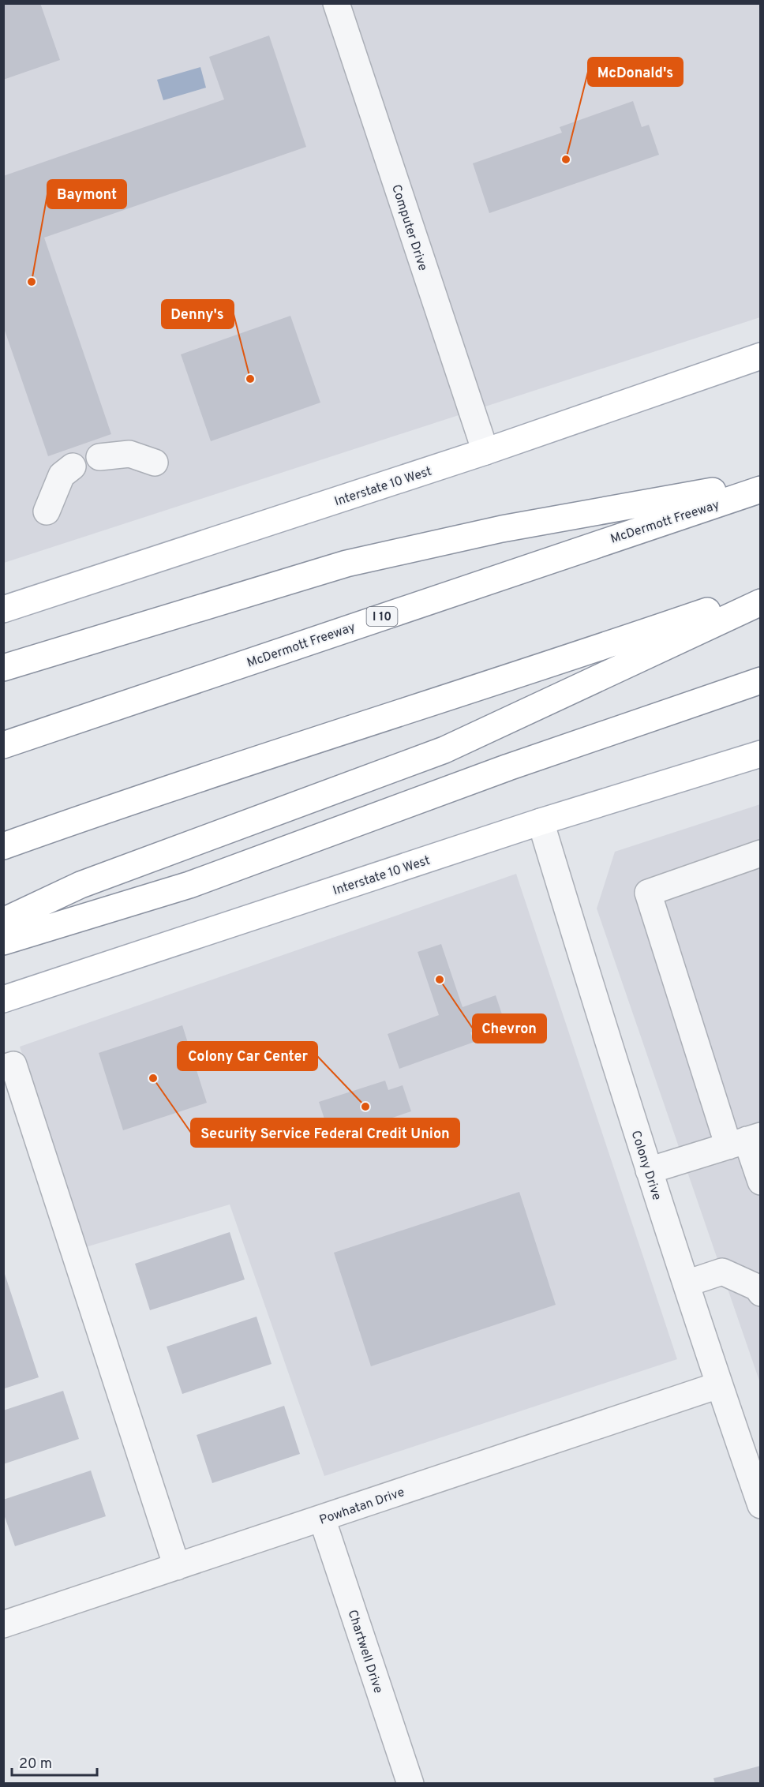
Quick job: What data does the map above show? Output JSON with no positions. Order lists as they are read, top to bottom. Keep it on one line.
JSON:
{"streets":{"main road":["Interstate 10 West","McDermott Freeway","I 10"],"street":["Computer Drive","Colony Drive","Powhatan Drive","Chartwell Drive"]},"crossings":[["Computer Drive","Interstate 10 West"],["Interstate 10 West","Colony Drive"],["Colony Drive","Powhatan Drive"],["Powhatan Drive","Chartwell Drive"]],"places":["McDonald's","Baymont","Denny's","Chevron","Security Service Federal Credit Union","Colony Car Center"],"scale_bar":"20 m"}
